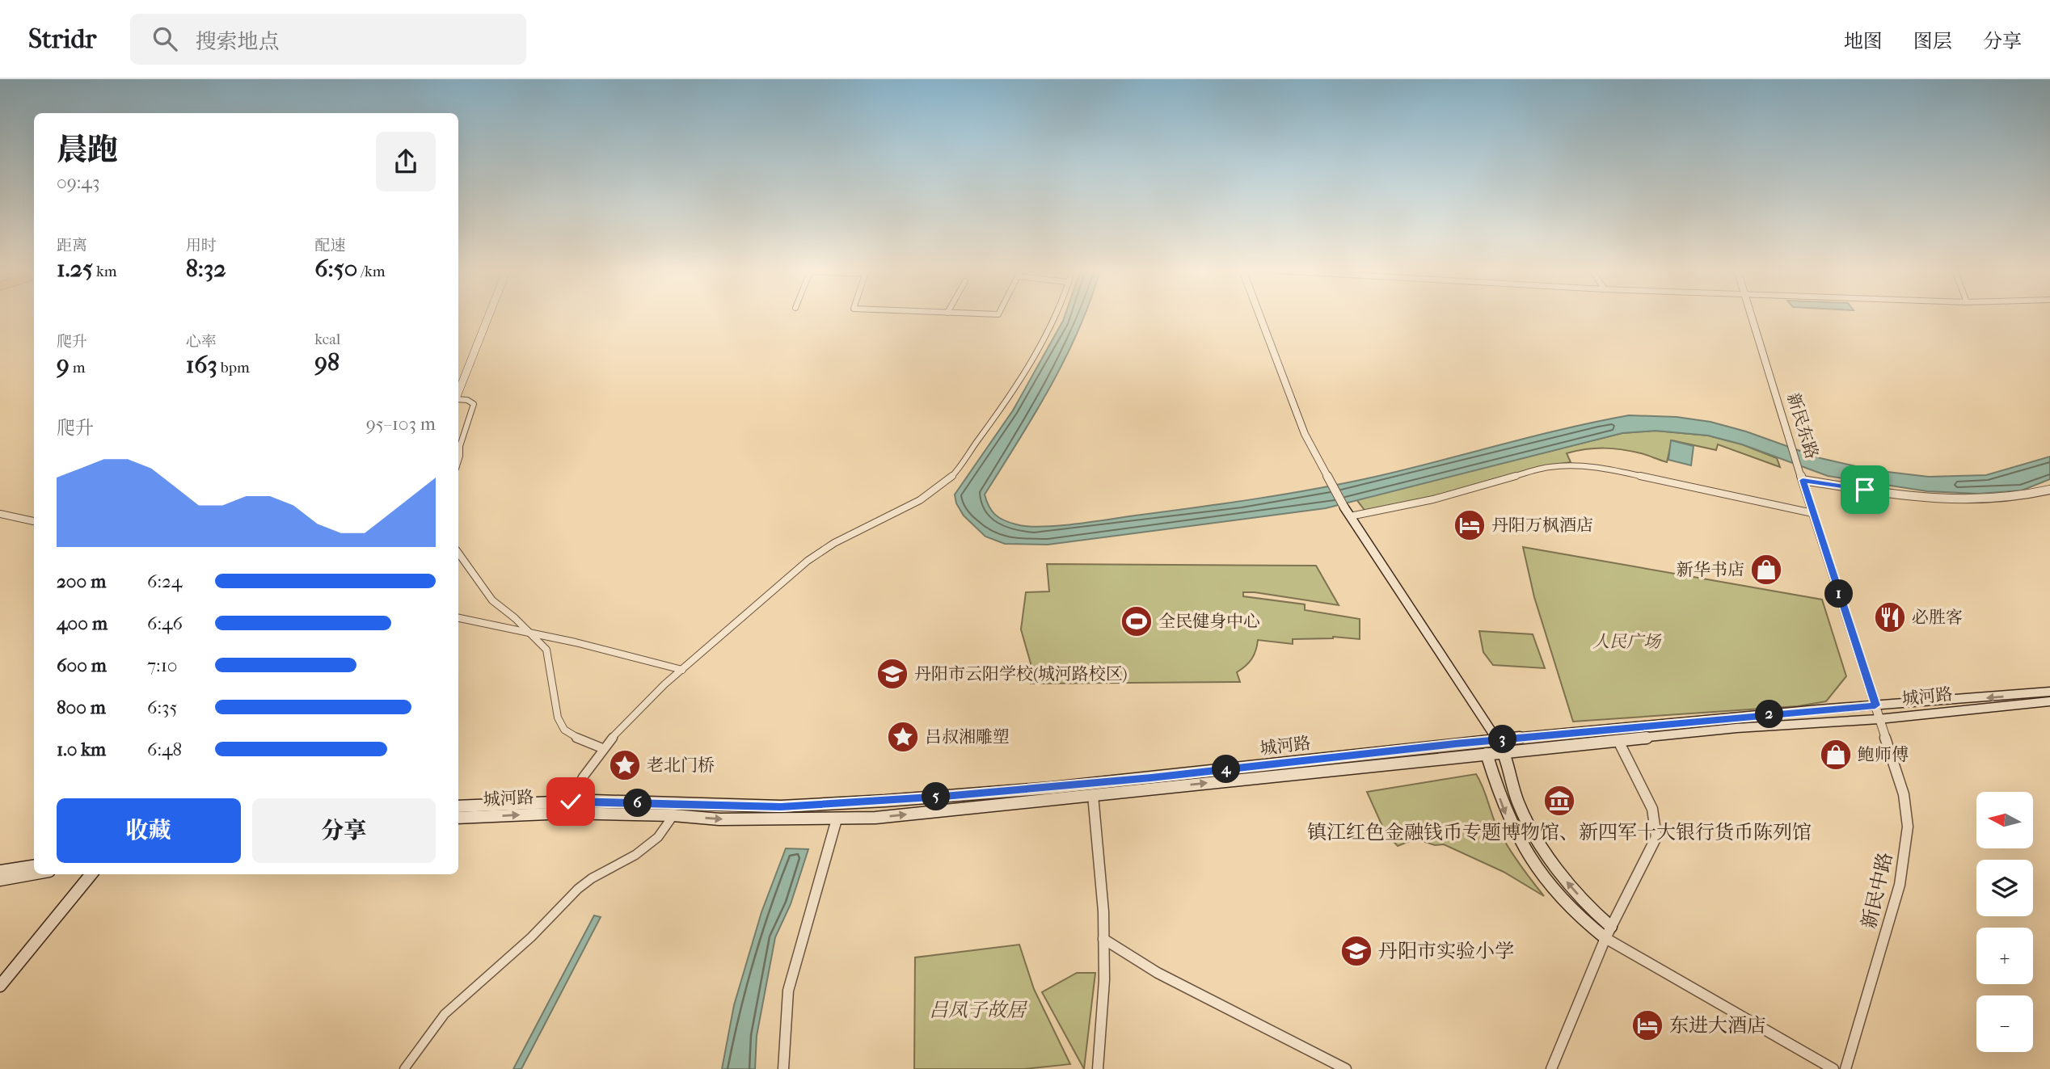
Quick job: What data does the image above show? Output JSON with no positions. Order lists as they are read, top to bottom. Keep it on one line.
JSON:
{"streets":{"main road":["城河路"],"street":["新民东路","新民中路"]},"crossings":[["新民东路","城河路"],["新民东路","新民中路"],["城河路","新民中路"]],"parks":["人民广场","吕凤子故居"],"places":{"hotel":["丹阳万枫酒店","东进大酒店"],"shop":["新华书店","鲍师傅"],"restaurant":["必胜客"],"sports":["全民健身中心"],"school or university":["丹阳市云阳学校(城河路校区)","丹阳市实验小学"],"place":["吕叔湘雕塑","老北门桥"],"museum":["镇江红色金融钱币专题博物馆、新四军十大银行货币陈列馆"]},"north":"left","page":{"header":"Stridr","search":"搜索地点","nav":["地图","图层","分享"],"heading":["晨跑","09:43"],"stats":[["距离","1.25 km"],["用时","8:32"],["配速","6:50 /km"],["爬升","9 m"],["心率","163 bpm"],["kcal","98"]],"chart":["爬升","95–103 m"],"list":[{"name":"200 m","note":"6:24"},{"name":"400 m","note":"6:46"},{"name":"600 m","note":"7:10"},{"name":"800 m","note":"6:35"},{"name":"1.0 km","note":"6:48"}],"pins":["1","2","3","4","5","6"],"buttons":["收藏","分享"],"map_buttons":["+","−"]}}
